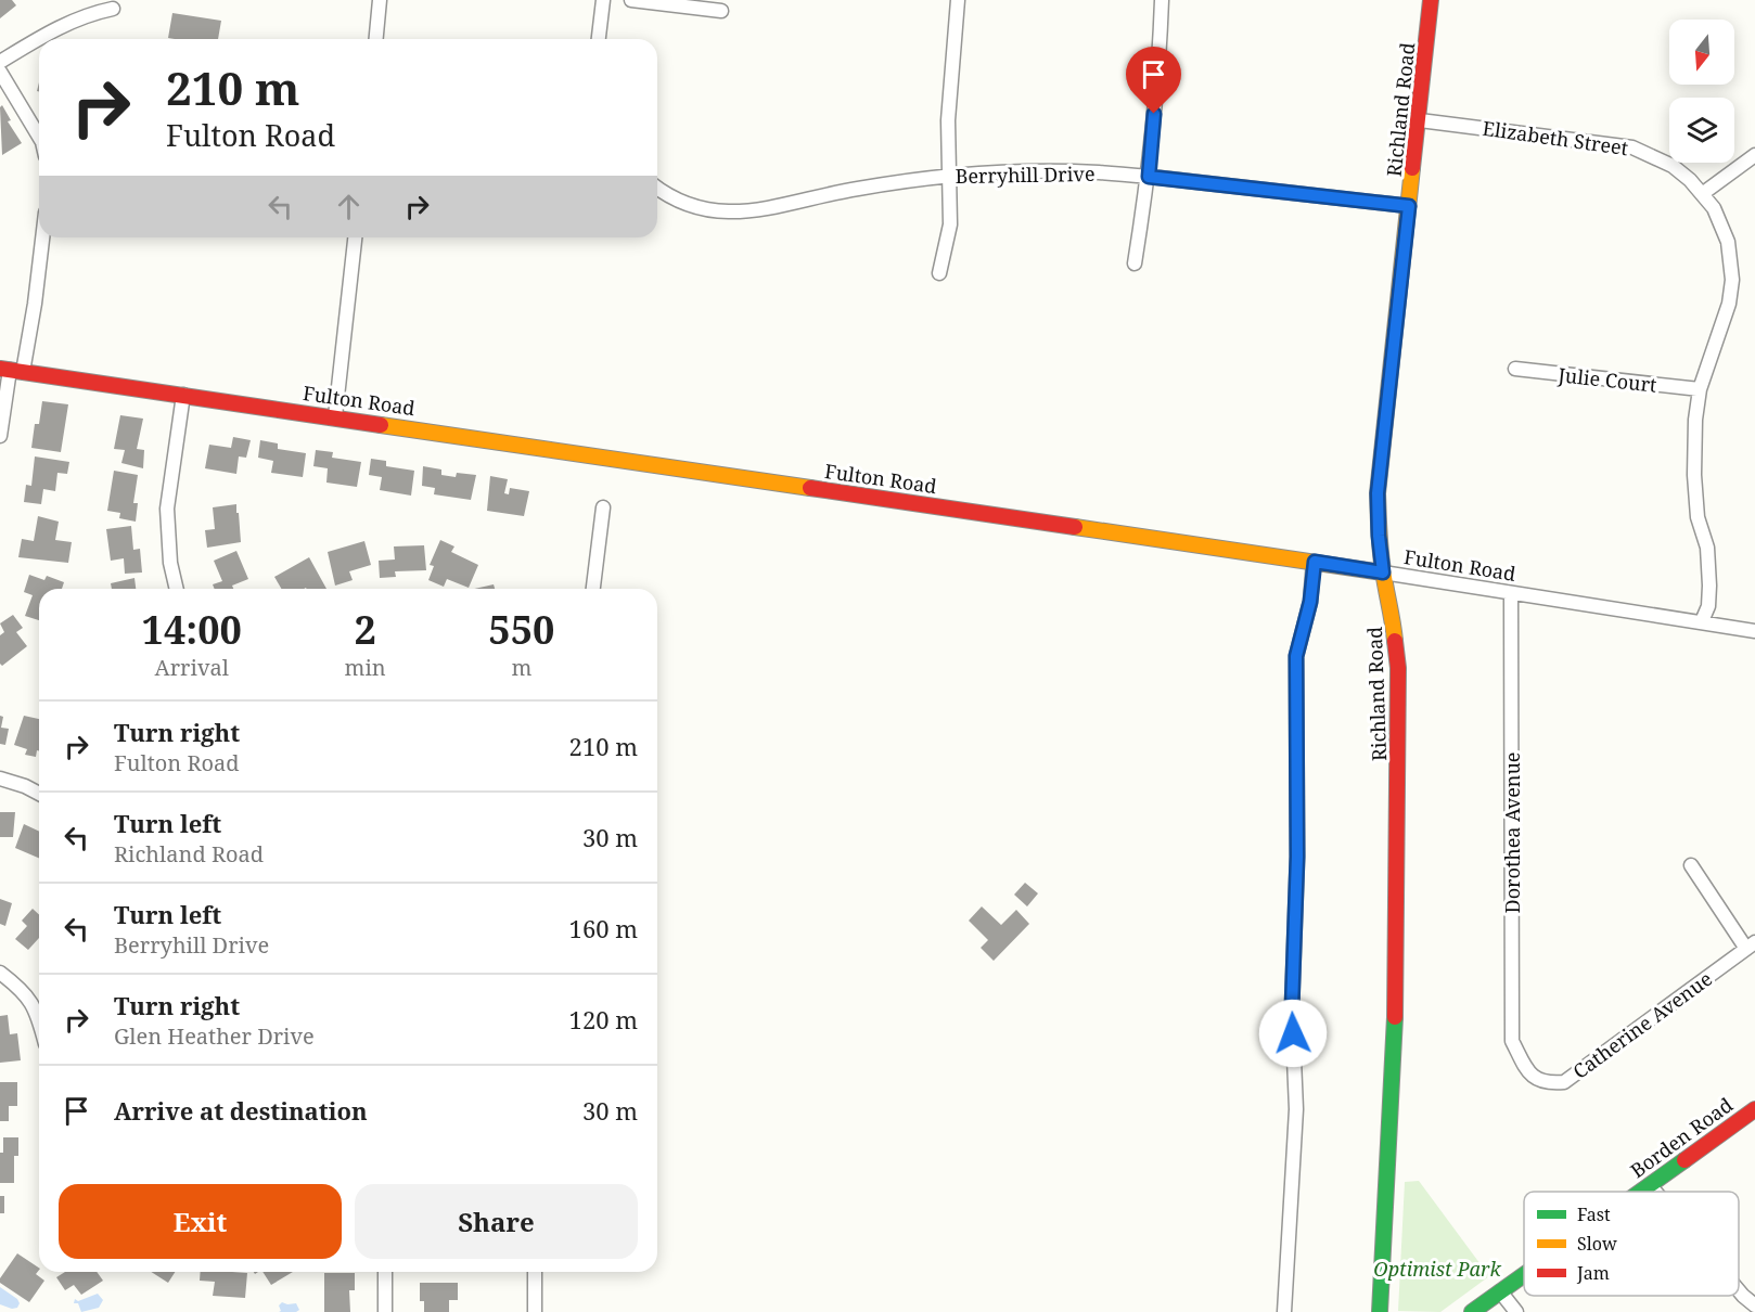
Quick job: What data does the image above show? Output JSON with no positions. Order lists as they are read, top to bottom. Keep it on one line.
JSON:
{"streets":{"street":["Richland Road","Elizabeth Street","Berryhill Drive","Julie Court","Fulton Road","Dorothea Avenue","Catherine Avenue","Borden Road"]},"crossings":[["Richland Road","Elizabeth Street"],["Richland Road","Berryhill Drive"],["Richland Road","Fulton Road"],["Elizabeth Street","Julie Court"],["Elizabeth Street","Fulton Road"],["Fulton Road","Dorothea Avenue"],["Dorothea Avenue","Catherine Avenue"]],"parks":["Optimist Park"],"legend":["Fast","Slow","Jam"],"north":"bottom","page":{"turn":["210 m","Fulton Road"],"eta":["14:00","Arrival","2","min","550","m"],"list":[{"name":"Turn right","note":"Fulton Road","value":"210 m"},{"name":"Turn left","note":"Richland Road","value":"30 m"},{"name":"Turn left","note":"Berryhill Drive","value":"160 m"},{"name":"Turn right","note":"Glen Heather Drive","value":"120 m"},{"name":"Arrive at destination","value":"30 m"}],"buttons":["Exit","Share"]}}
